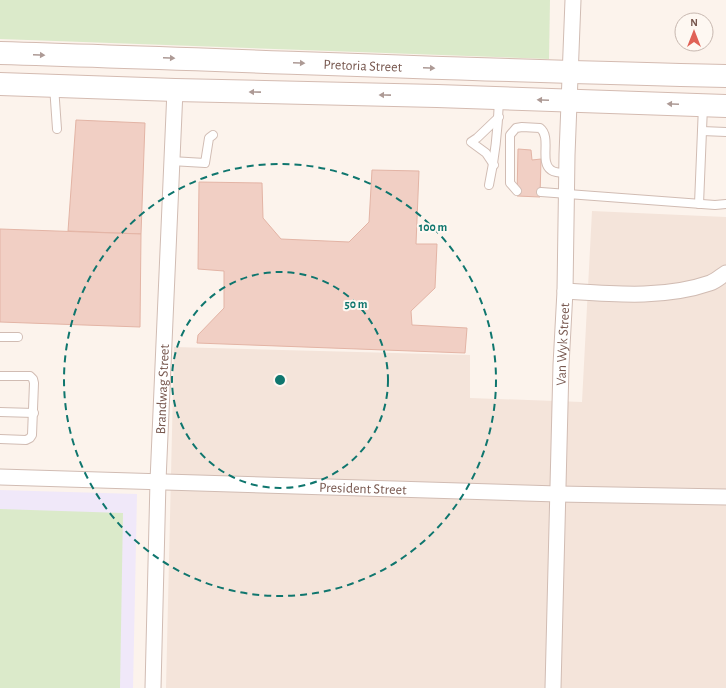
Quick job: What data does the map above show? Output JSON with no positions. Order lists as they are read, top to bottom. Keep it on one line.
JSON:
{"streets":{"main road":["Pretoria Street"],"street":["Van Wyk Street","Brandwag Street","President Street"]},"crossings":[["Pretoria Street","Van Wyk Street"],["Pretoria Street","Brandwag Street"],["Van Wyk Street","President Street"],["Brandwag Street","President Street"]],"north":"top","rings":["100 m","50 m"]}
